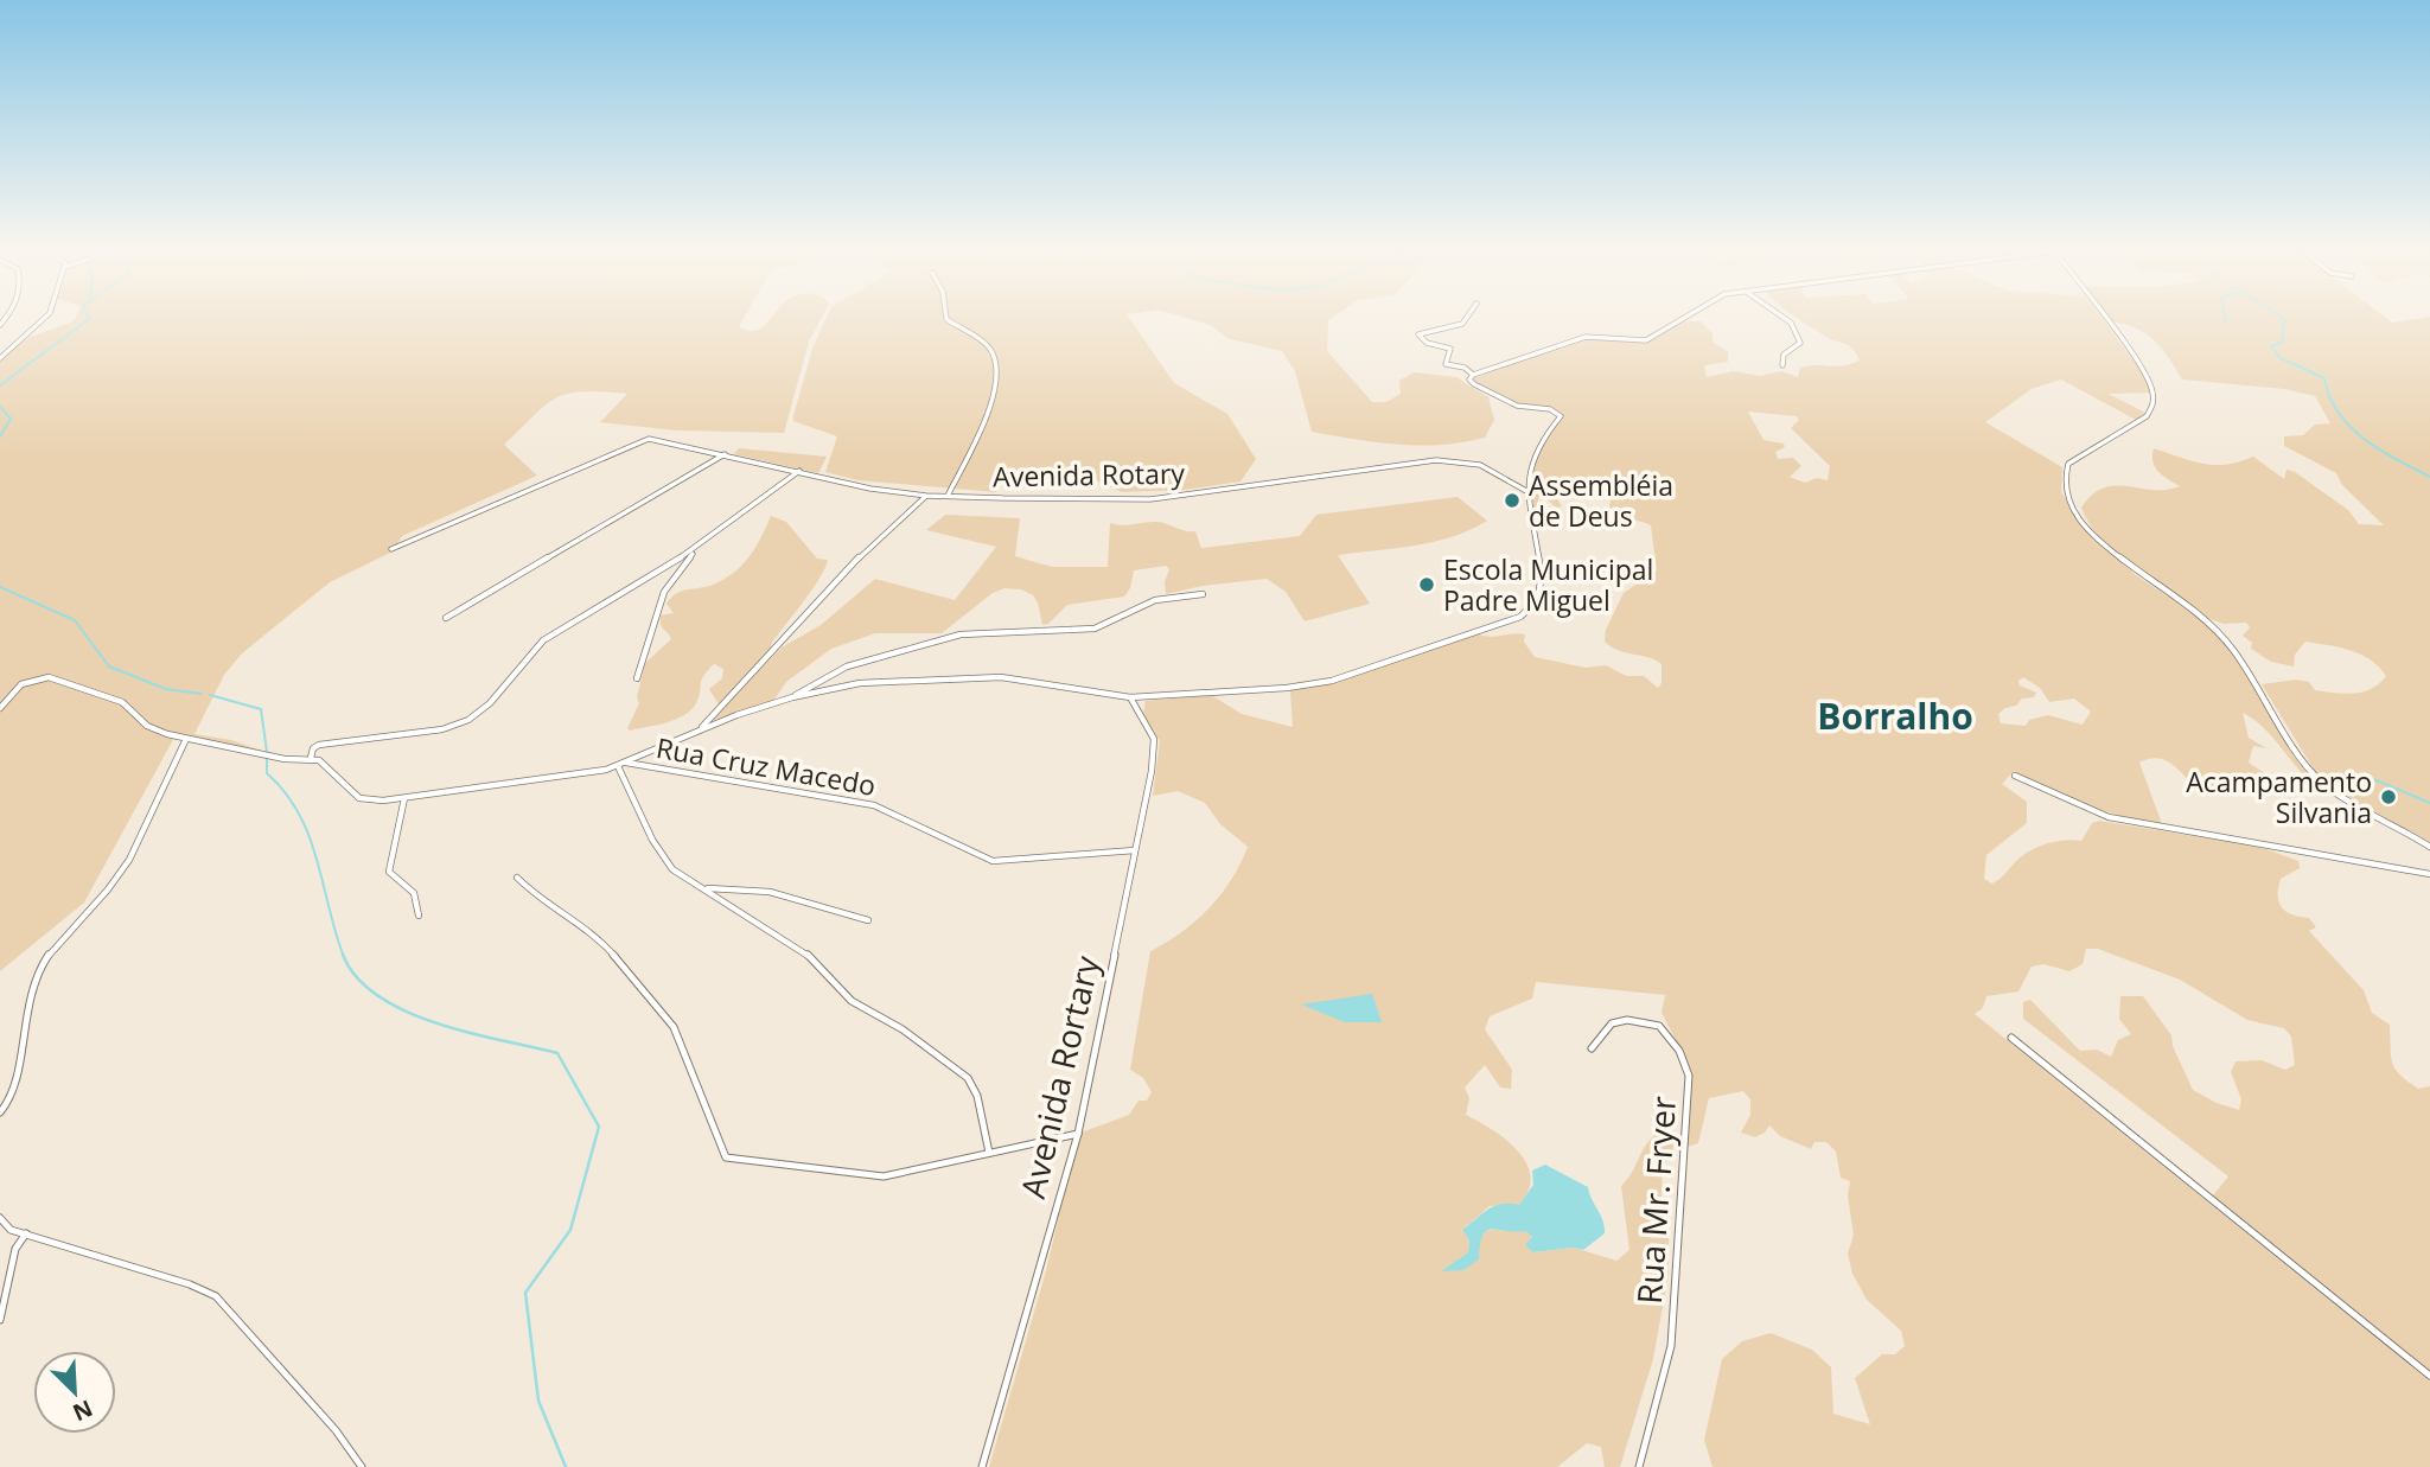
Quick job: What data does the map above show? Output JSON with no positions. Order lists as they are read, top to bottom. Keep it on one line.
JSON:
{"streets":{"street":["Avenida Rotary","Rua Cruz Macedo","Avenida Rortary","Rua Mr. Fryer"]},"crossings":[["Rua Cruz Macedo","Avenida Rortary"]],"districts":["Borralho"],"places":["Assembléia de Deus","Escola Municipal Padre Miguel","Acampamento Silvania"],"north":"bottom right"}
